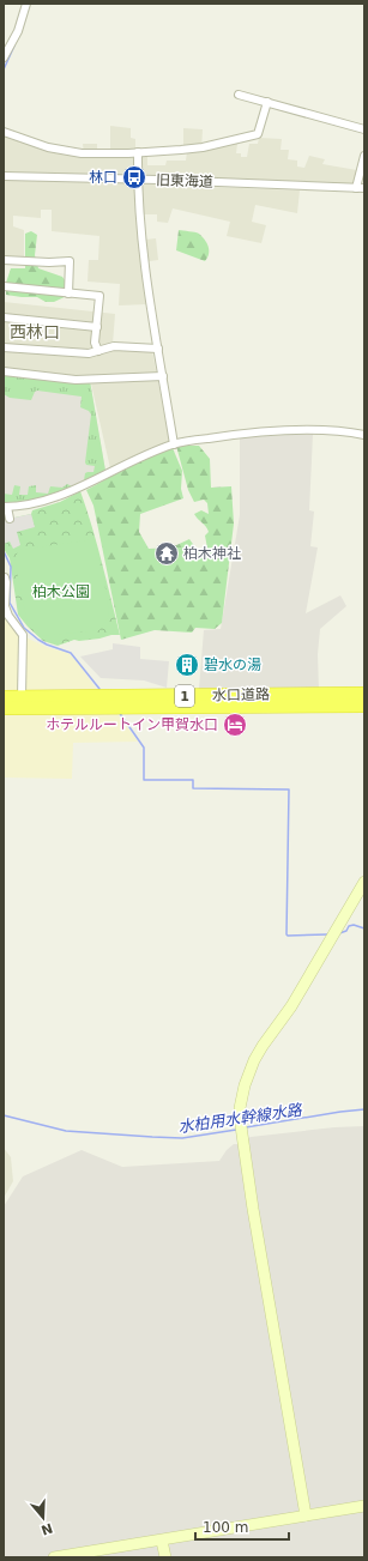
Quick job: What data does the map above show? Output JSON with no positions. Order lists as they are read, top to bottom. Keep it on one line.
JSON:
{"streets":{"highway":["水口道路","1"],"street":["旧東海道"]},"districts":["西林口"],"water":["水柏用水幹線水路"],"parks":["柏木公園"],"places":{"bus stop":["林口"],"temple":["柏木神社"],"building":["碧水の湯"],"hotel":["ホテルルートイン甲賀水口"]},"scale_bar":"100 m","north":"bottom"}
